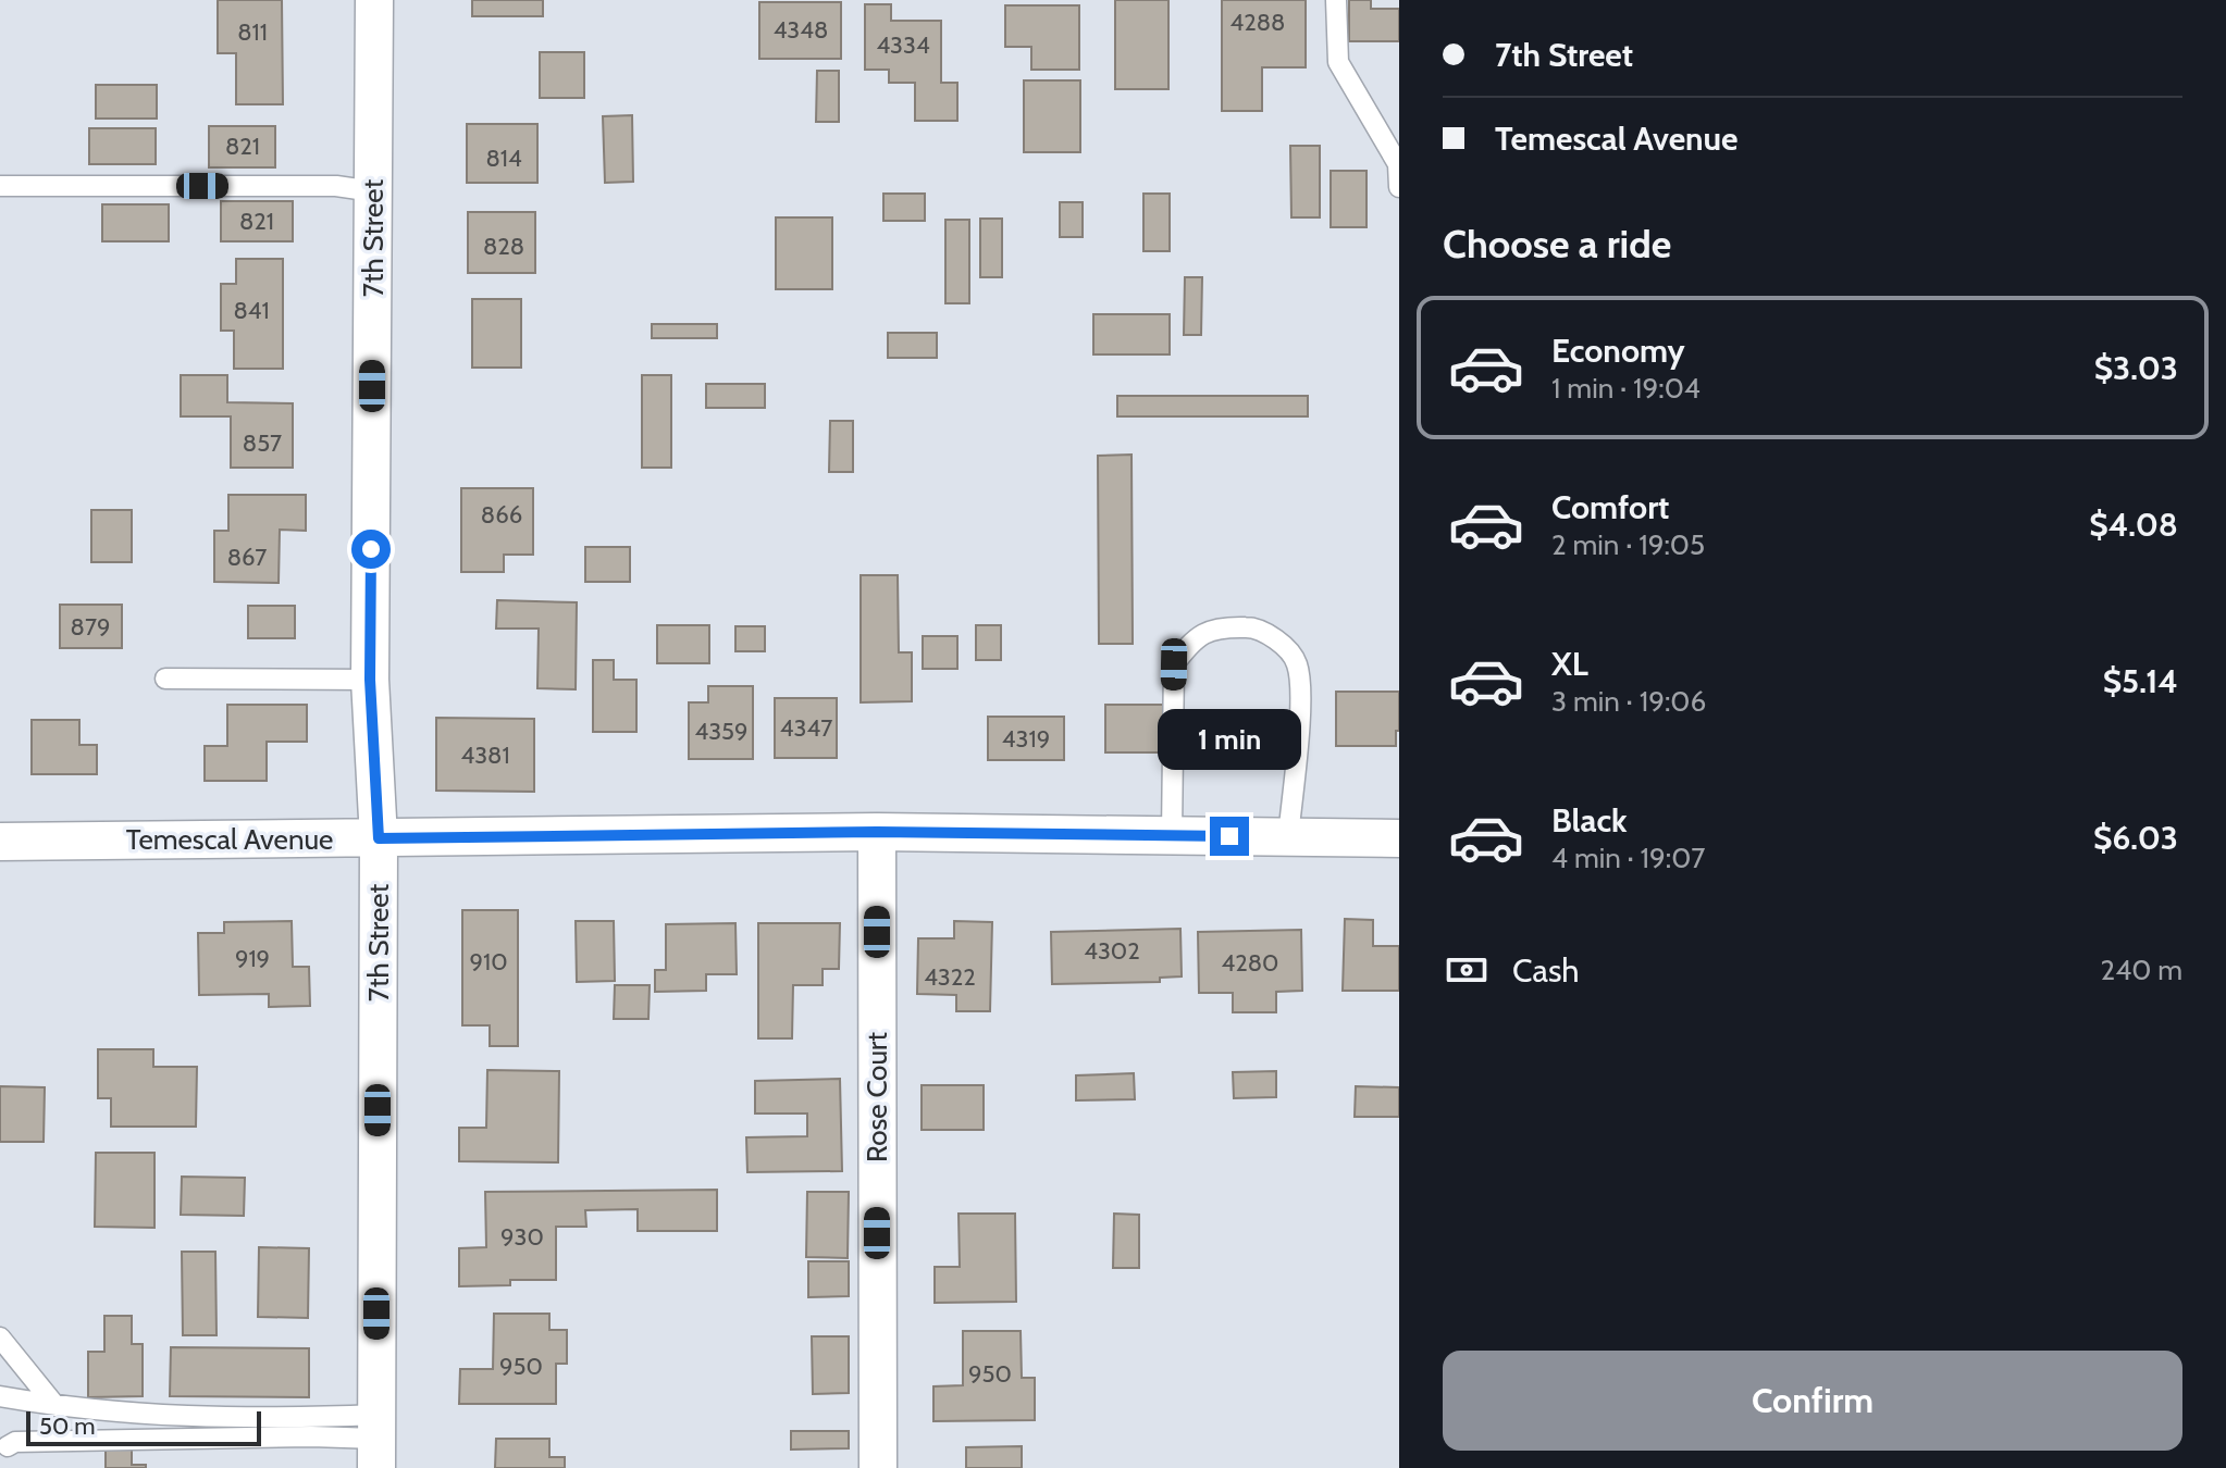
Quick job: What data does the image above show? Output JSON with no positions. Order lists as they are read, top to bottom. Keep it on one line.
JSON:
{"streets":{"street":["7th Street","Temescal Avenue","Rose Court"]},"crossings":[["7th Street","Temescal Avenue"],["Temescal Avenue","Rose Court"]],"house_numbers":["4288","4348","811","4334","821","814","821","828","841","857","866","867","879","4347","4359","4319","4381","4302","919","910","4280","4322","930","950","950"],"scale_bar":"50 m","page":{"banner":["7th Street","Temescal Avenue"],"heading":"Choose a ride","list":[{"name":"Economy","note":"1 min · 19:04","value":"$3.03"},{"name":"Comfort","note":"2 min · 19:05","value":"$4.08"},{"name":"XL","note":"3 min · 19:06","value":"$5.14"},{"name":"Black","note":"4 min · 19:07","value":"$6.03"}],"bubble":"1 min","pay":["Cash","240 m"],"buttons":"Confirm","scale":"50 m"}}
